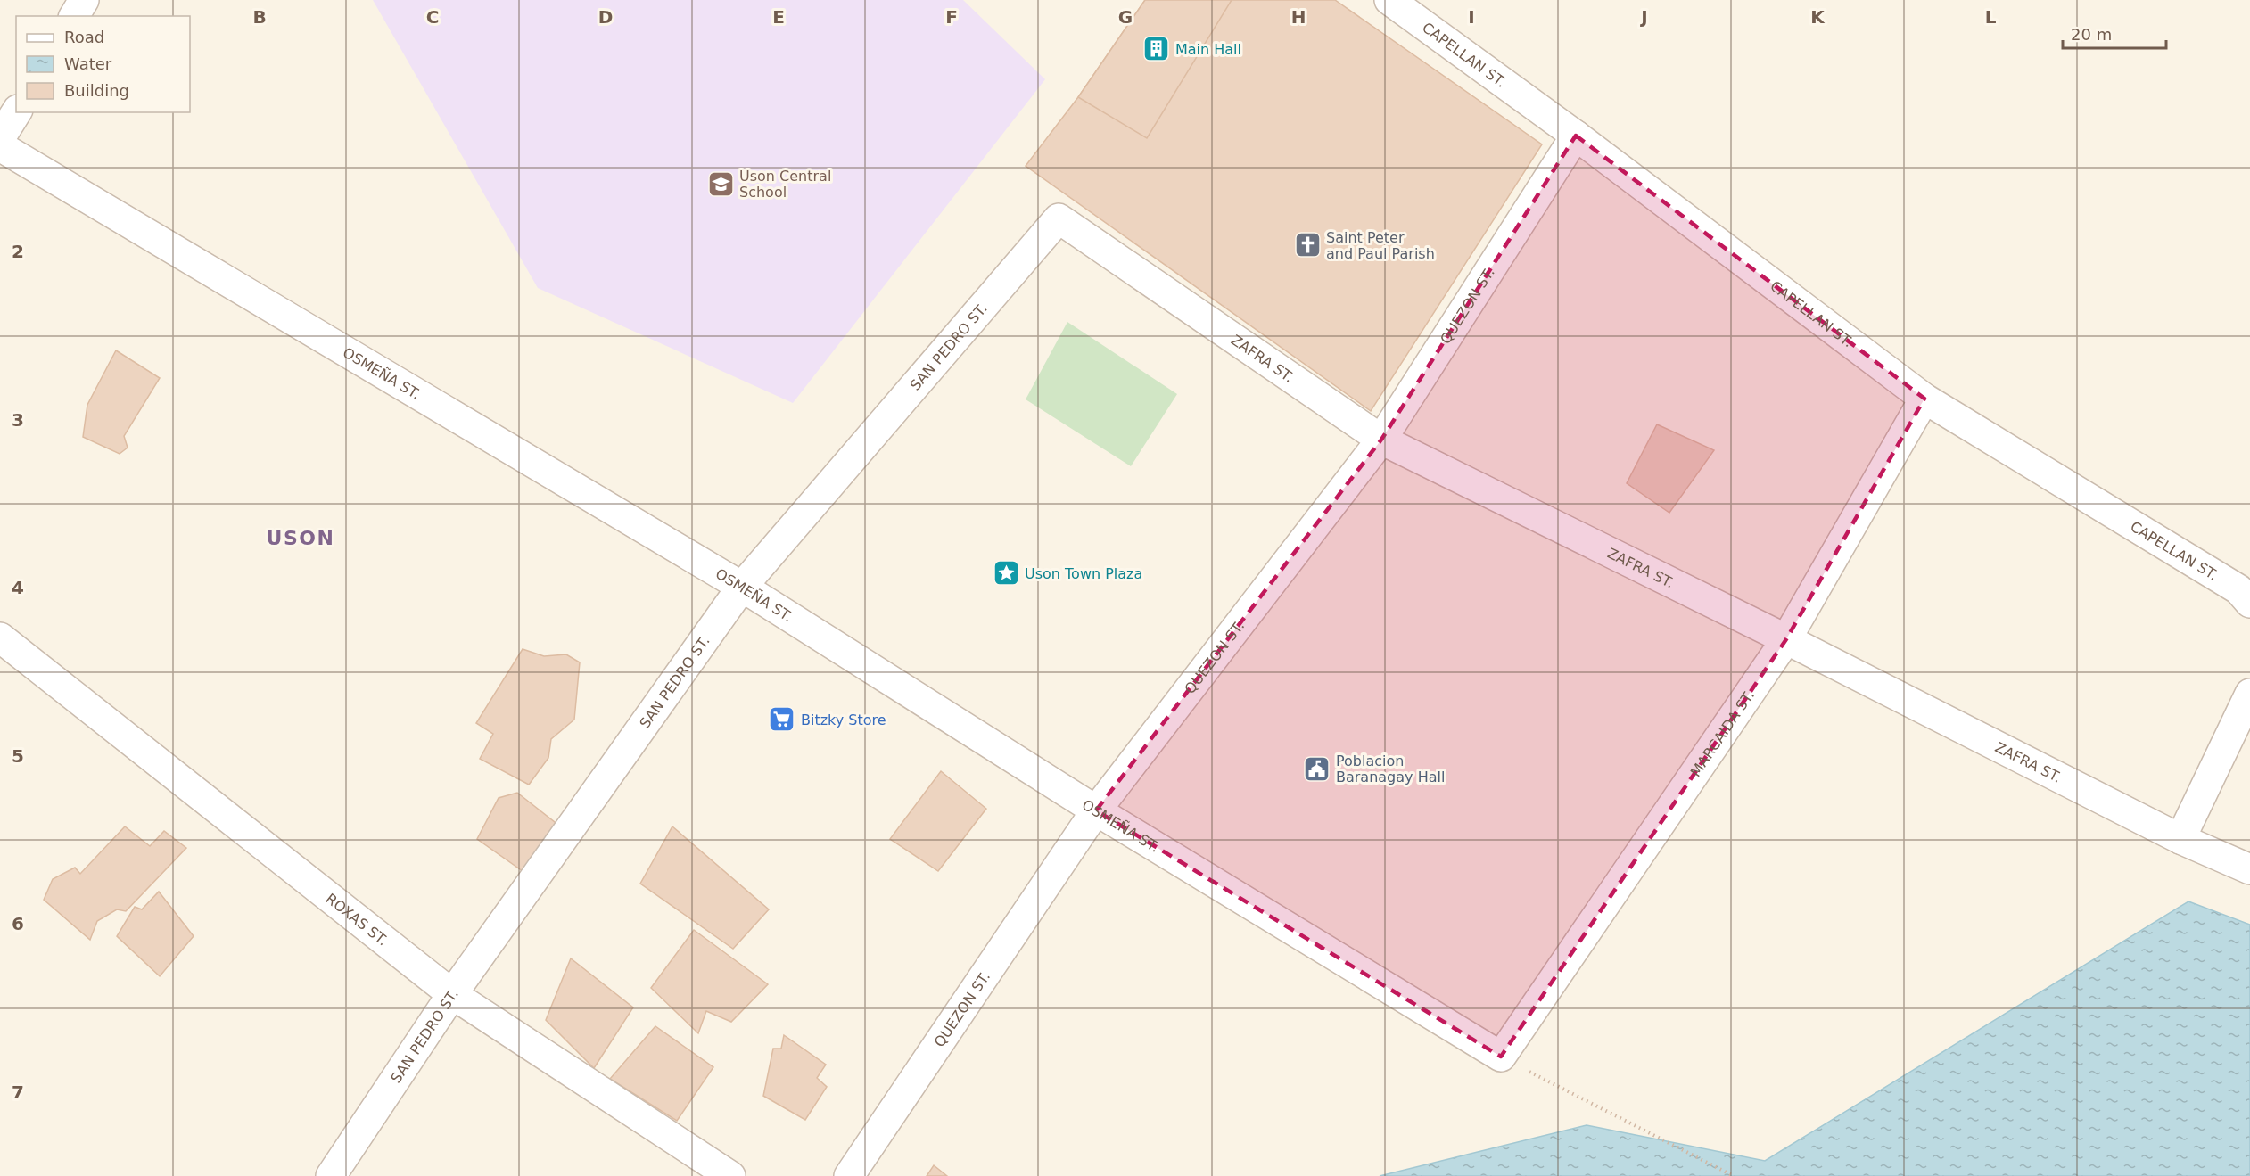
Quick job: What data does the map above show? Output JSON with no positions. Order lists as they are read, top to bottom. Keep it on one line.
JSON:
{"streets":{"street":["CAPELLAN ST.","QUEZON ST.","SAN PEDRO ST.","ZAFRA ST.","OSMEÑA ST.","MARCAIDA ST.","ROXAS ST."]},"crossings":[["CAPELLAN ST.","QUEZON ST."],["CAPELLAN ST.","MARCAIDA ST."],["QUEZON ST.","ZAFRA ST."],["QUEZON ST.","OSMEÑA ST."],["SAN PEDRO ST.","ZAFRA ST."],["SAN PEDRO ST.","OSMEÑA ST."],["SAN PEDRO ST.","ROXAS ST."],["ZAFRA ST.","MARCAIDA ST."],["OSMEÑA ST.","MARCAIDA ST."]],"districts":["USON"],"places":{"building":["Main Hall"],"school or university":["Uson Central School"],"church":["Saint Peter and Paul Parish"],"place":["Uson Town Plaza"],"supermarket":["Bitzky Store"],"public building":["Poblacion Baranagay Hall"]},"legend":["Road","Water","Building"],"scale_bar":"20 m","grid":{"columns":["B","C","D","E","F","G","H","I","J","K","L"],"rows":["2","3","4","5","6","7"]}}
